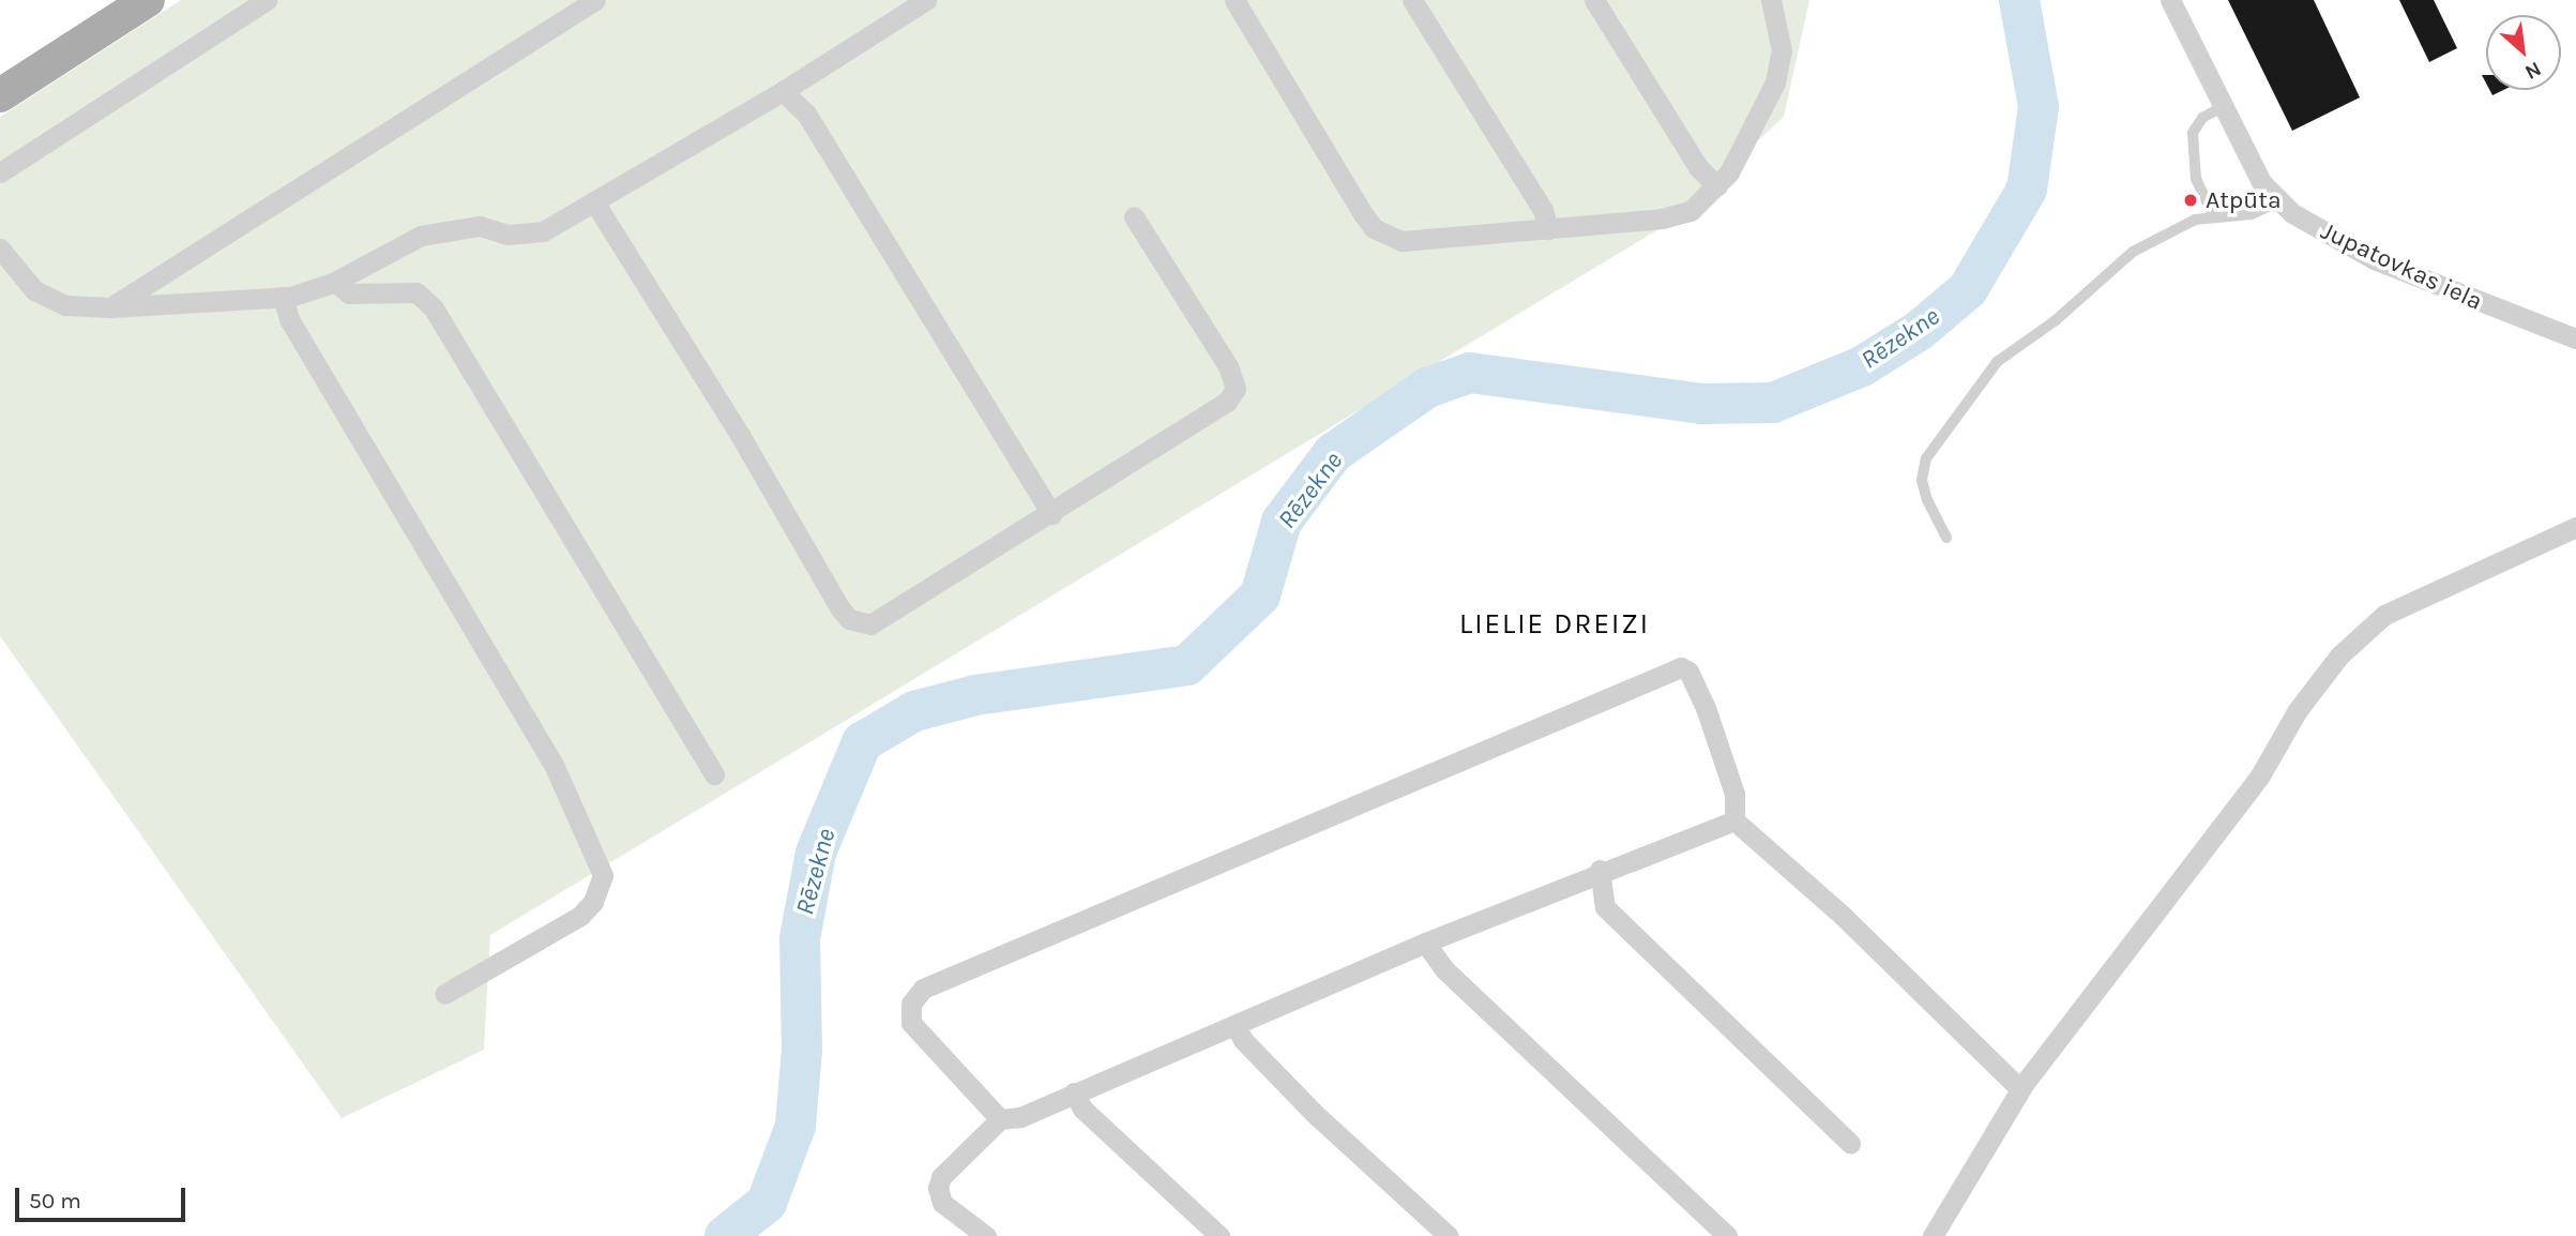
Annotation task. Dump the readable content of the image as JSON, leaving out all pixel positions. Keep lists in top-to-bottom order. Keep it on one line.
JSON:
{"streets":{"street":["Jupatovkas iela"]},"districts":["LIELIE DREIZI"],"water":["Rēzekne"],"places":["Atpūta"],"scale_bar":"50 m","north":"bottom right"}
